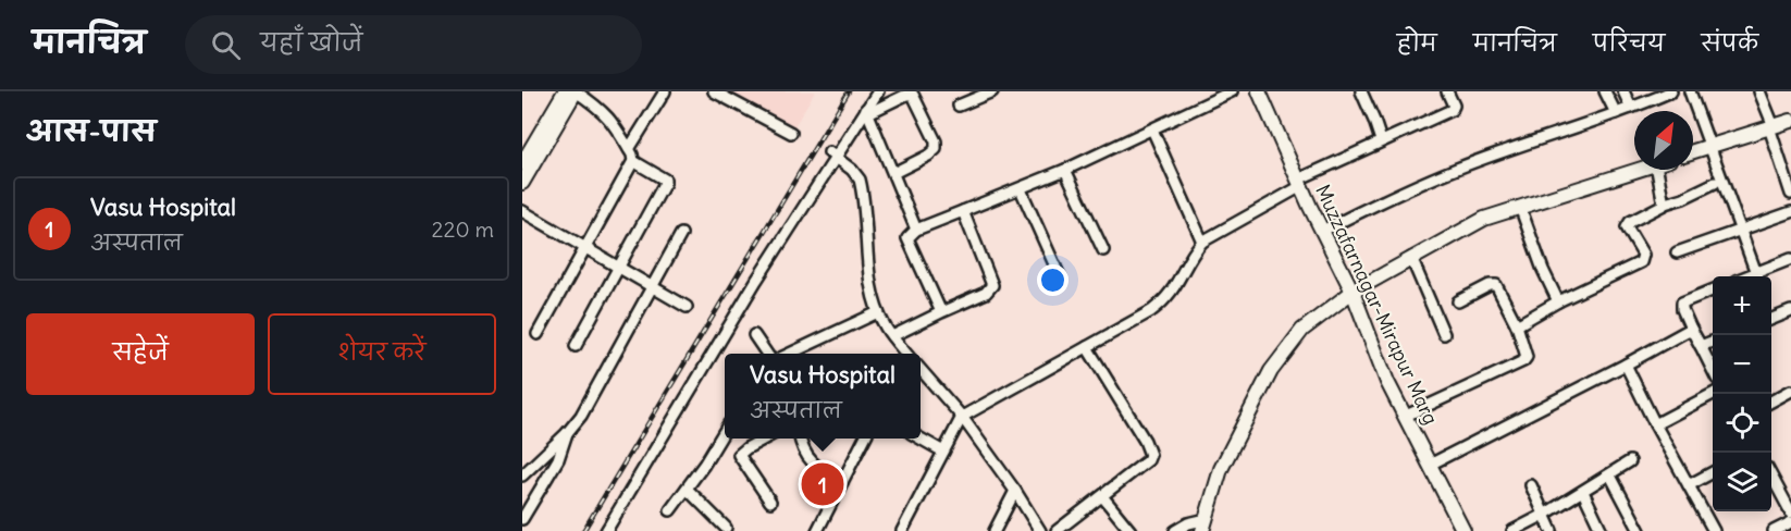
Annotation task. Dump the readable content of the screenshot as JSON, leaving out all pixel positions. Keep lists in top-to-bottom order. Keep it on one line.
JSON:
{"streets":{"main road":["Muzzafarnagar-Mirapur Marg"]},"north":"top right","page":{"header":"मानचित्र","search":"यहाँ खोजें","nav":["होम","मानचित्र","परिचय","संपर्क"],"heading":"आस-पास","list":[{"mark":"1","name":"Vasu Hospital","note":"अस्पताल","value":"220 m"}],"map_buttons":["+","−"],"buttons":["सहेजें","शेयर करें"],"popup":["Vasu Hospital","अस्पताल"],"pins":"1"}}
